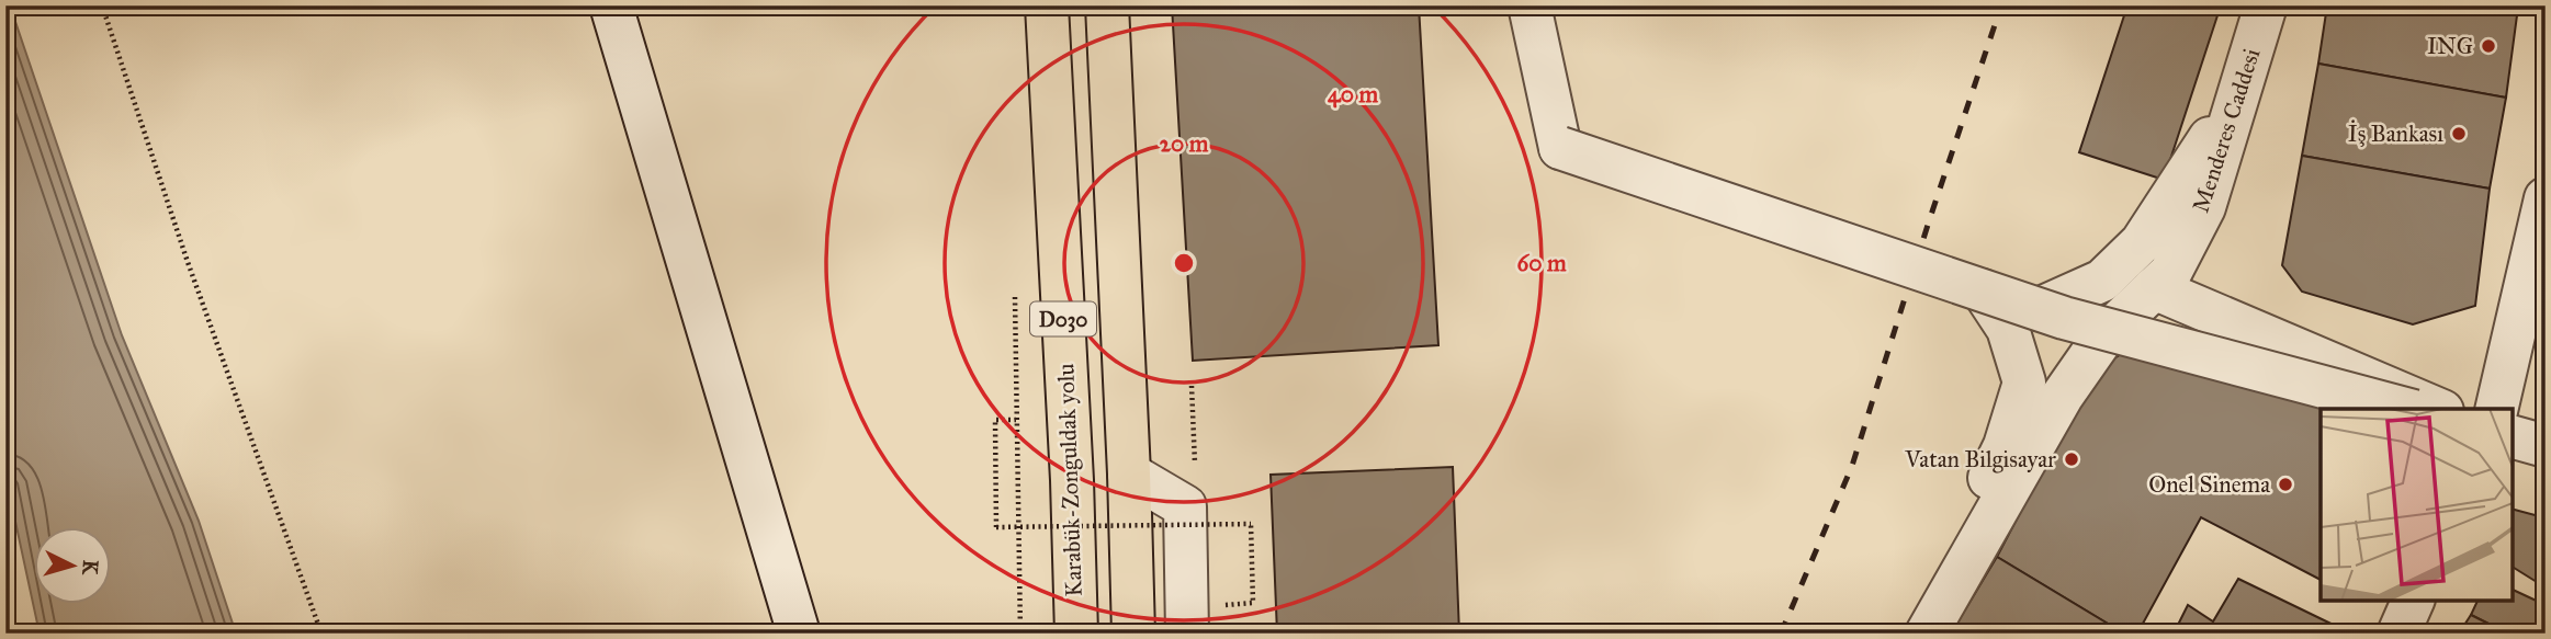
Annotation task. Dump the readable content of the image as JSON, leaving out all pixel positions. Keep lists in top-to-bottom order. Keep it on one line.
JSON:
{"streets":{"highway":["D030","Karabük-Zonguldak yolu"],"street":["Menderes Caddesi"]},"places":["ING","İş Bankası","Vatan Bilgisayar","Onel Sinema"],"north":"right","rings":["40 m","20 m","60 m"]}
